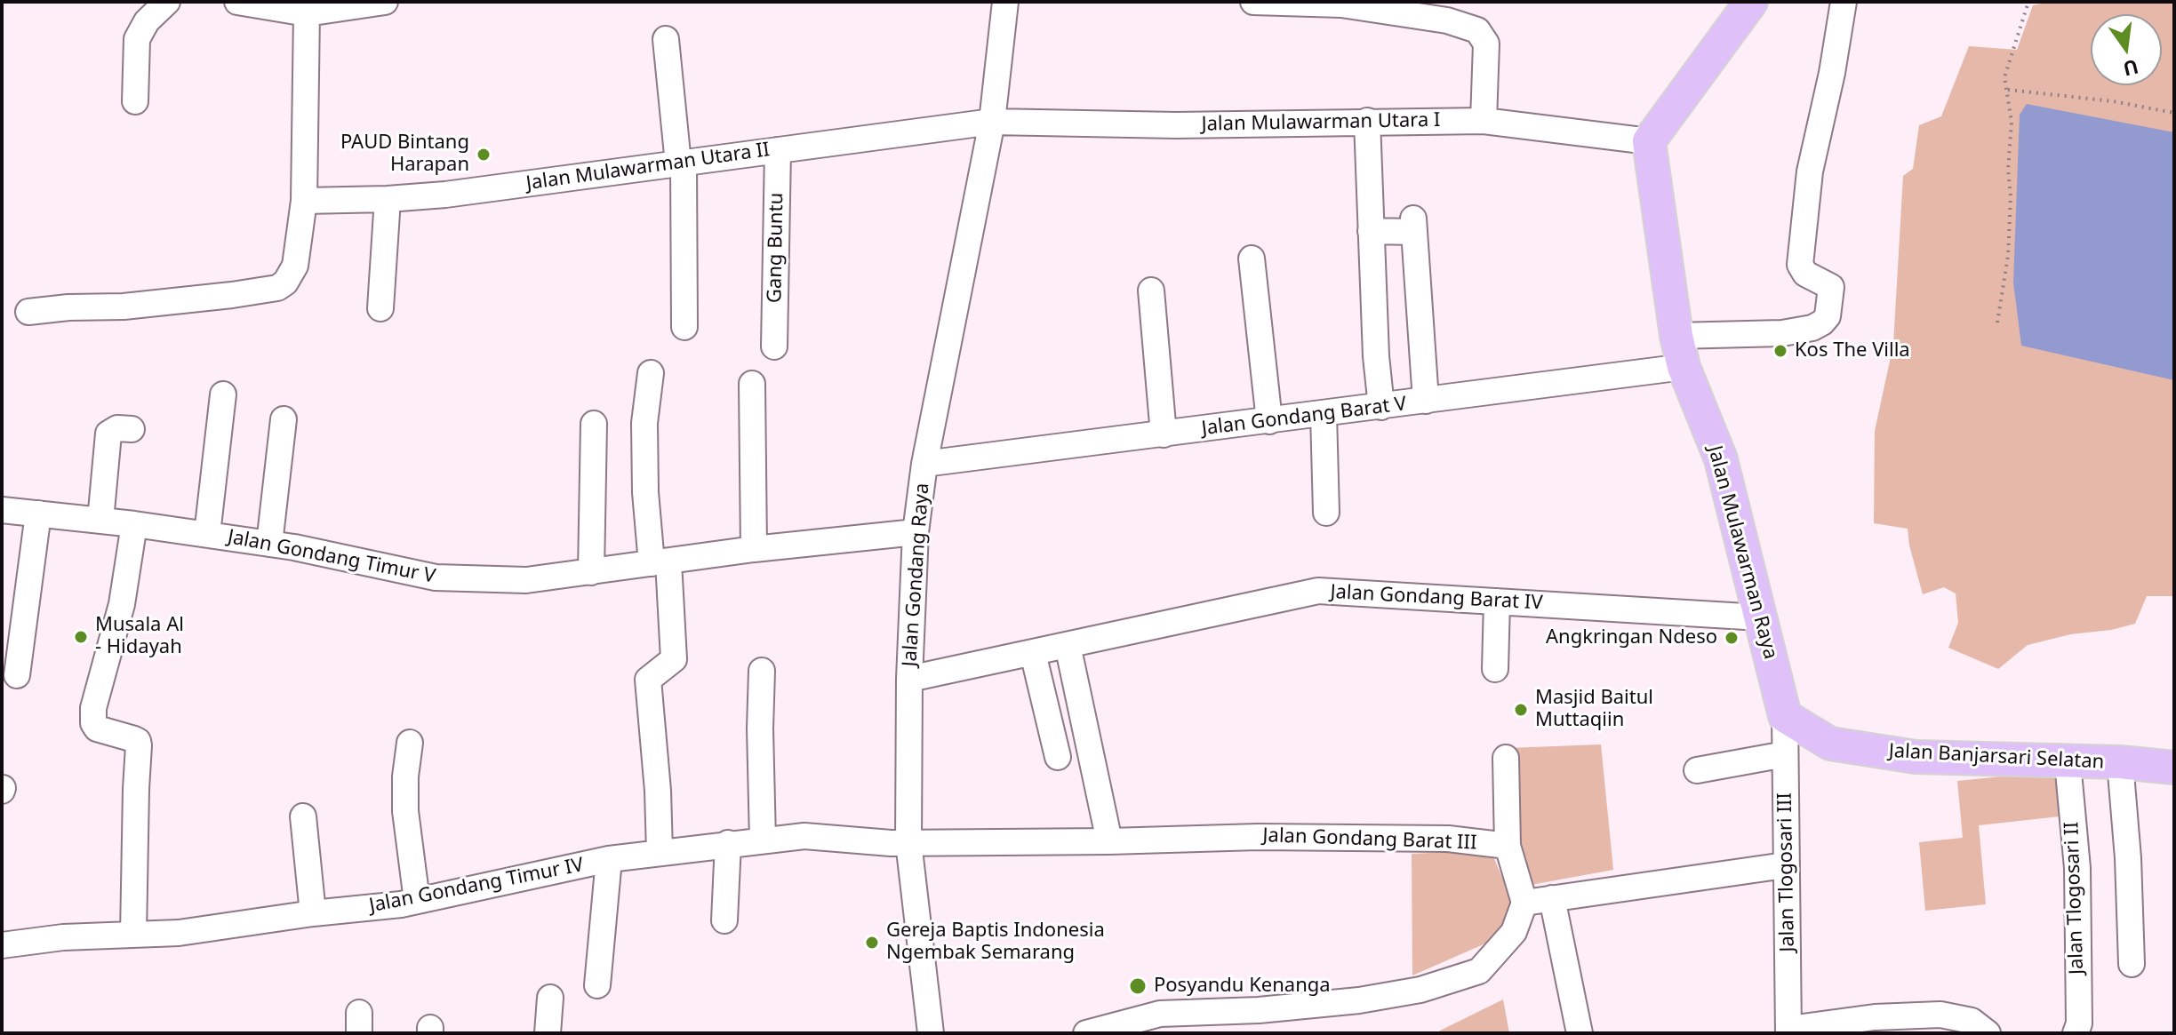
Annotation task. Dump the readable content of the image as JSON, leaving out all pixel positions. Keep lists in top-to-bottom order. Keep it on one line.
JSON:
{"streets":{"main road":["Jalan Mulawarman Raya","Jalan Banjarsari Selatan"],"street":["Jalan Mulawarman Utara I","Jalan Mulawarman Utara II","Gang Buntu","Jalan Gondang Barat V","Jalan Gondang Timur V","Jalan Gondang Raya","Jalan Gondang Barat IV","Jalan Gondang Barat III","Jalan Tlogosari III","Jalan Gondang Timur IV","Jalan Tlogosari II"]},"crossings":[["Jalan Mulawarman Utara I","Jalan Mulawarman Utara II"],["Jalan Mulawarman Utara I","Jalan Mulawarman Raya"],["Jalan Mulawarman Utara I","Jalan Gondang Raya"],["Jalan Mulawarman Utara II","Gang Buntu"],["Jalan Mulawarman Utara II","Jalan Gondang Raya"],["Jalan Gondang Barat V","Jalan Mulawarman Raya"],["Jalan Gondang Barat V","Jalan Gondang Raya"],["Jalan Mulawarman Raya","Jalan Gondang Barat IV"],["Jalan Mulawarman Raya","Jalan Banjarsari Selatan"],["Jalan Mulawarman Raya","Jalan Tlogosari III"],["Jalan Gondang Timur V","Jalan Gondang Raya"],["Jalan Gondang Raya","Jalan Gondang Barat IV"],["Jalan Gondang Raya","Jalan Gondang Barat III"],["Jalan Gondang Raya","Jalan Gondang Timur IV"],["Jalan Banjarsari Selatan","Jalan Tlogosari III"],["Jalan Banjarsari Selatan","Jalan Tlogosari II"],["Jalan Gondang Barat III","Jalan Gondang Timur IV"]],"places":["PAUD Bintang Harapan","Kos The Villa","Musala Al - Hidayah","Angkringan Ndeso","Masjid Baitul Muttaqiin","Gereja Baptis Indonesia Ngembak Semarang","Posyandu Kenanga"],"north":"bottom"}
